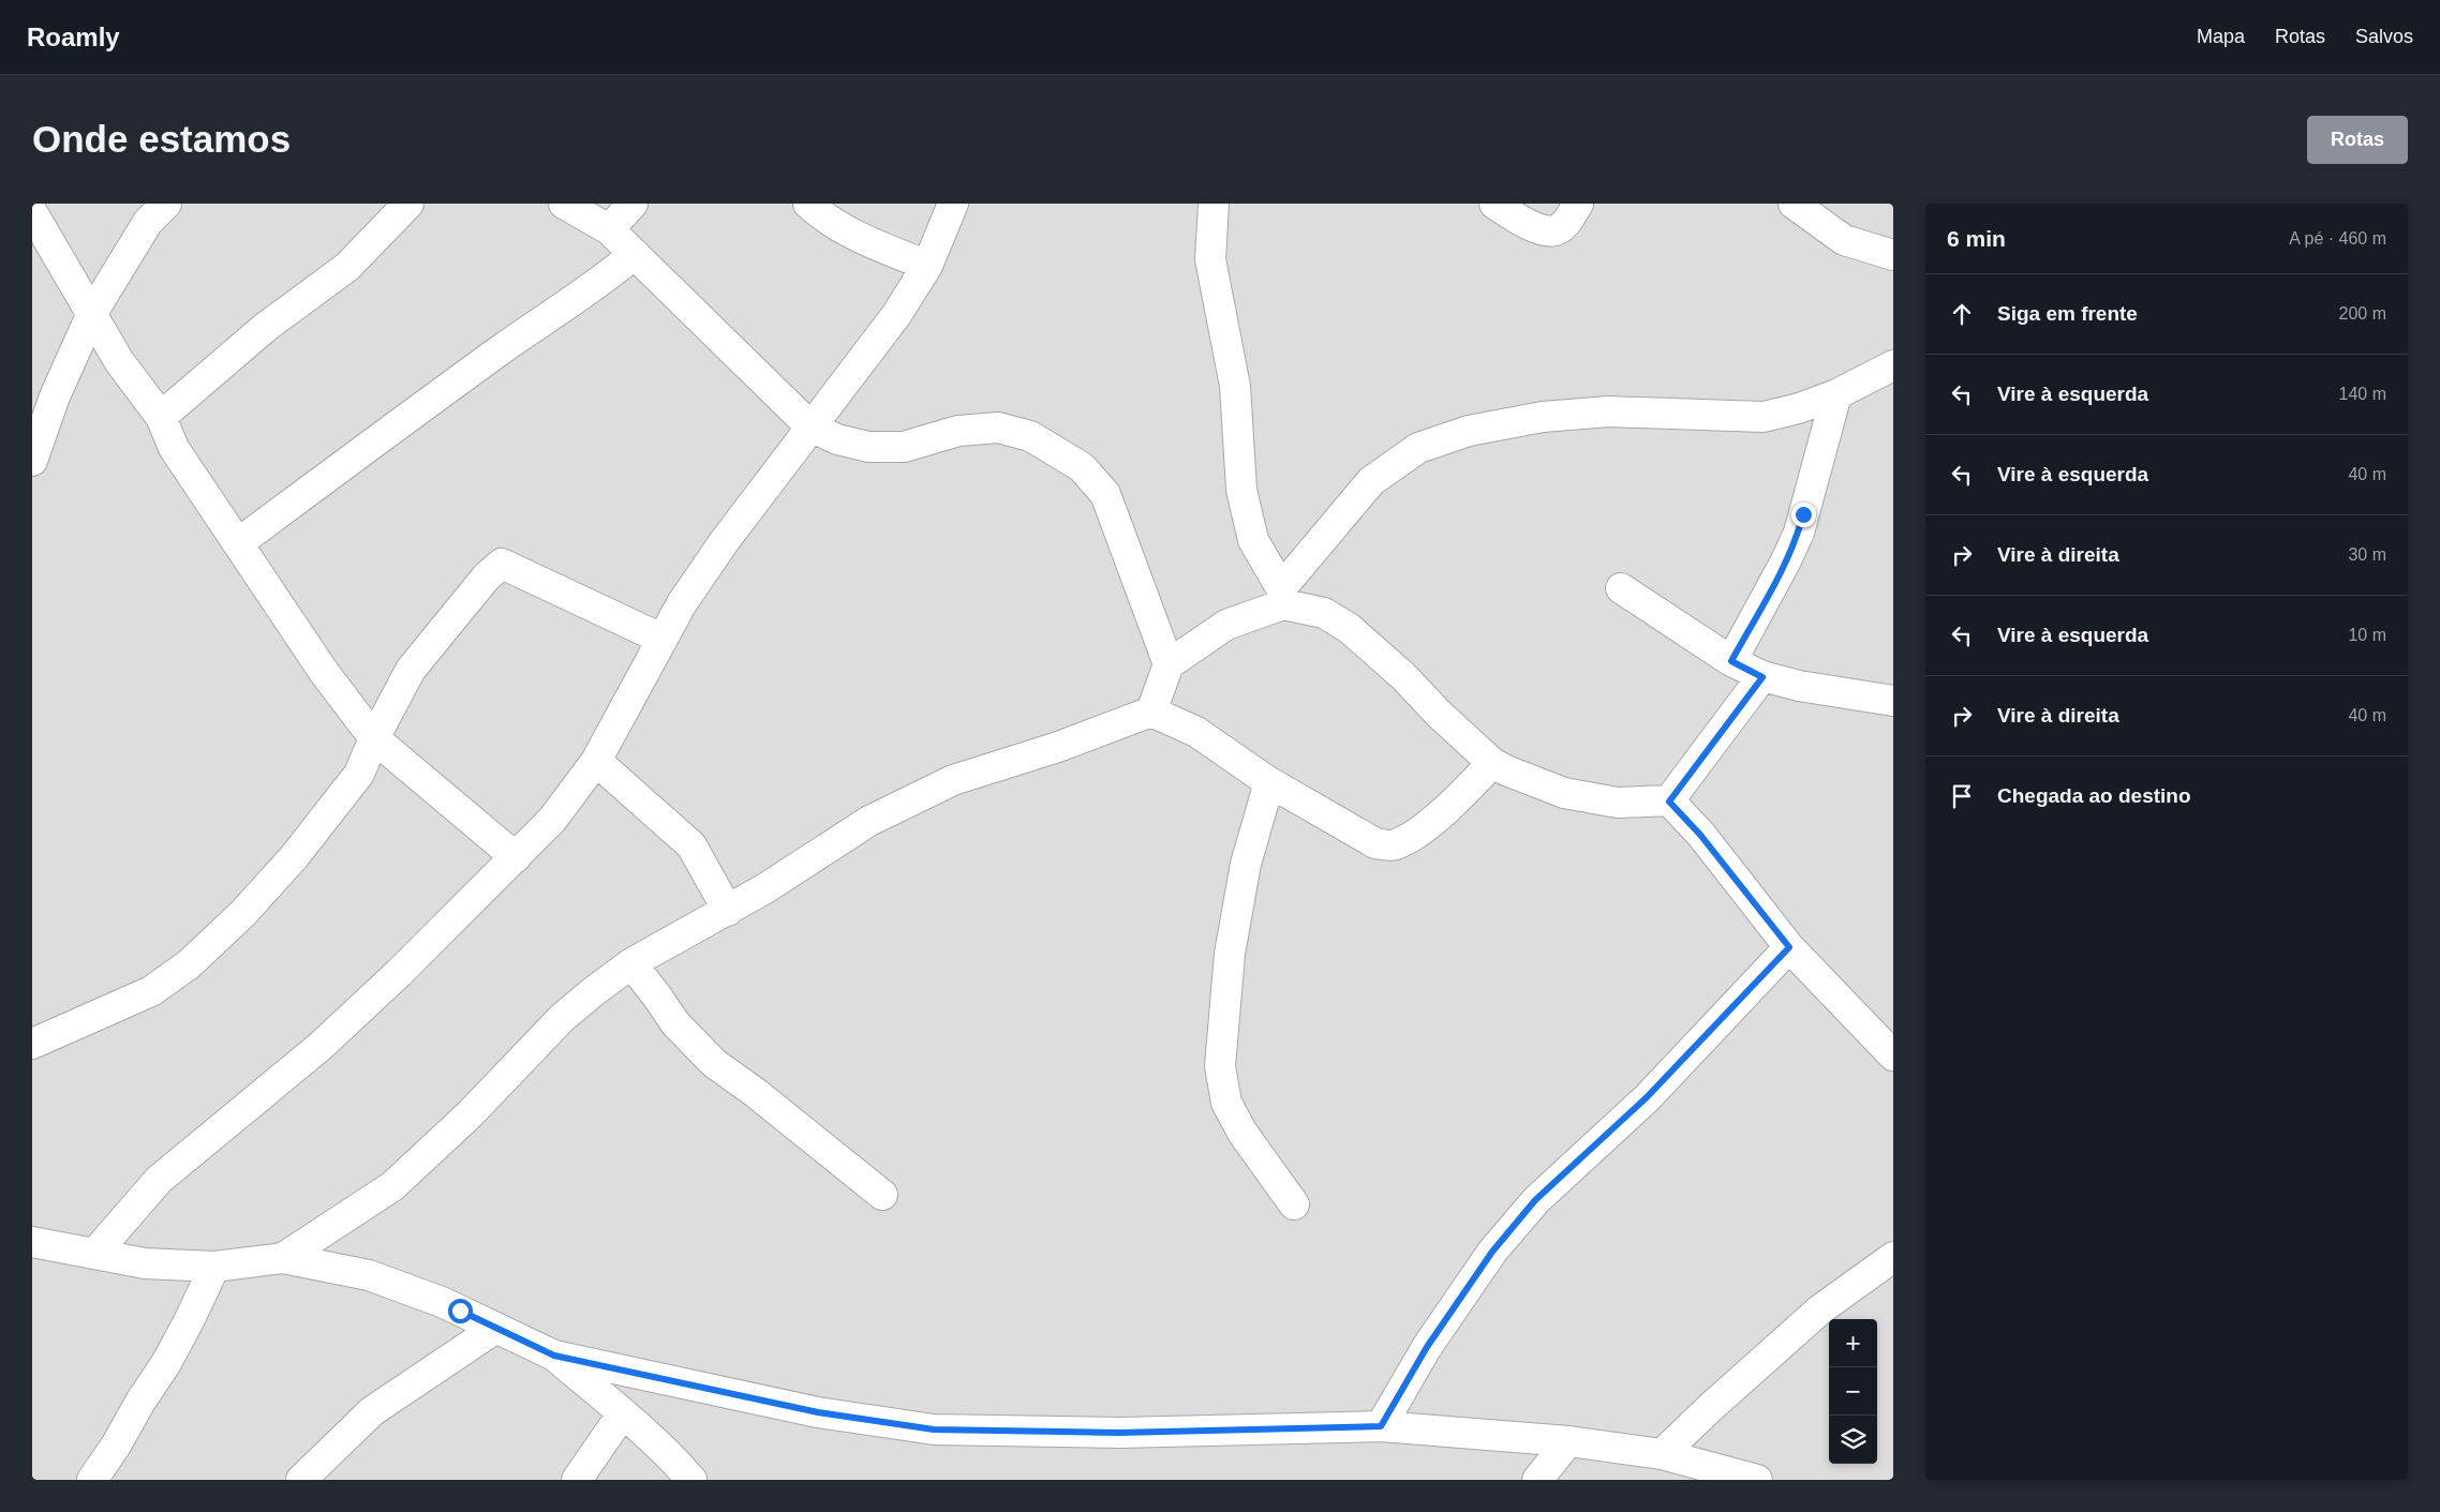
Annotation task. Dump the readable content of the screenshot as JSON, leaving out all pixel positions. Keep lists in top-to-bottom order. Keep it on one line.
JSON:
{"page":{"header":"Roamly","nav":["Mapa","Rotas","Salvos"],"buttons":"Rotas","title":"Onde estamos","heading":["6 min","A pé · 460 m"],"list":[["Siga em frente","200 m"],["Vire à esquerda","140 m"],["Vire à esquerda","40 m"],["Vire à direita","30 m"],["Vire à esquerda","10 m"],["Vire à direita","40 m"],"Chegada ao destino"],"map_buttons":["+","−"]}}
